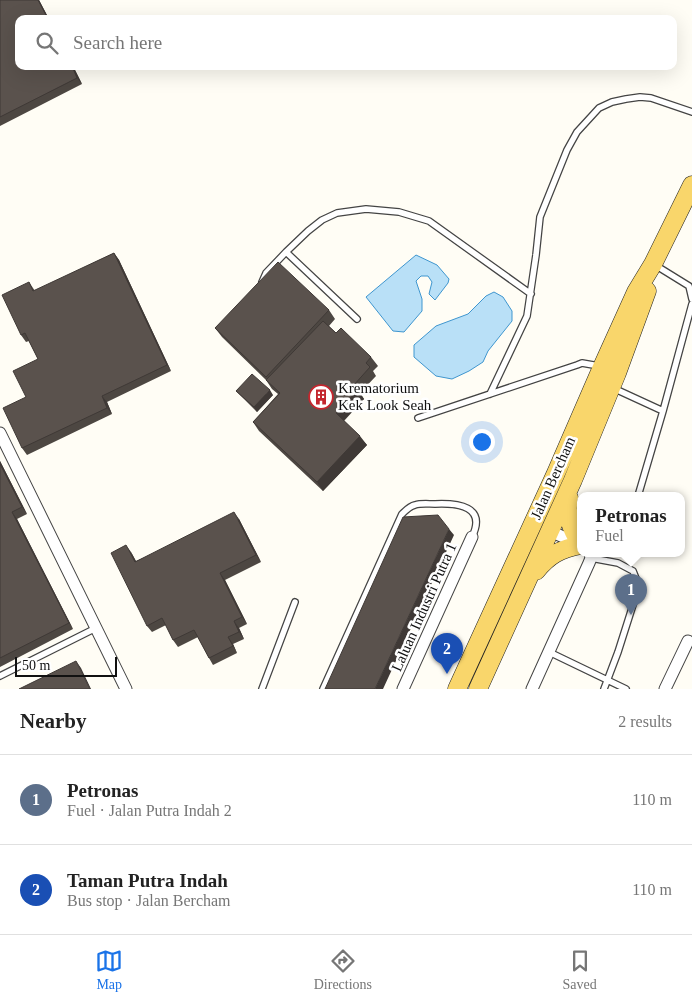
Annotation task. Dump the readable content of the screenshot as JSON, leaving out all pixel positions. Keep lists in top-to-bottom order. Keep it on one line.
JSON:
{"streets":{"main road":["Jalan Bercham"],"street":["Laluan Industri Putra 1"]},"places":{"building":["Krematorium Kek Look Seah"]},"scale_bar":"50 m","page":{"search":"Search here","popup":["Petronas","Fuel"],"pins":["1","2"],"scale":"50 m","heading":["Nearby","2 results"],"list":[{"mark":"1","name":"Petronas","note":"Fuel · Jalan Putra Indah 2","value":"110 m"},{"mark":"2","name":"Taman Putra Indah","note":"Bus stop · Jalan Bercham","value":"110 m"}],"nav":["Map","Directions","Saved"]}}
